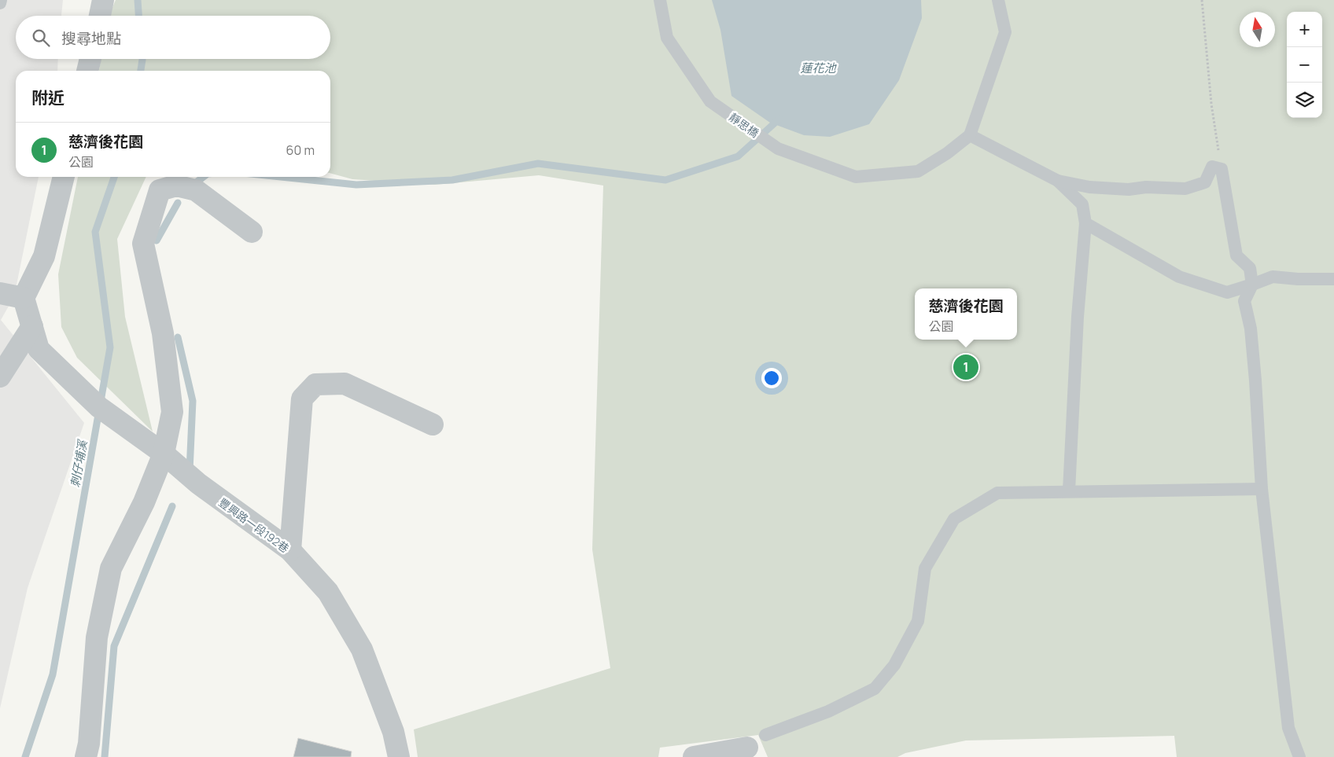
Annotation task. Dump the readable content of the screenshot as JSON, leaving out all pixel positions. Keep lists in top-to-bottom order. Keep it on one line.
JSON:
{"streets":{"street":["豐興路一段192巷"],"lane":["靜思橋"]},"water":["蓮花池","刺仔埔溪"],"north":"top","page":{"map_buttons":["+","−"],"search":"搜尋地點","heading":"附近","list":[{"mark":"1","name":"慈濟後花園","note":"公園","value":"60 m"}],"popup":["慈濟後花園","公園"],"pins":"1"}}
